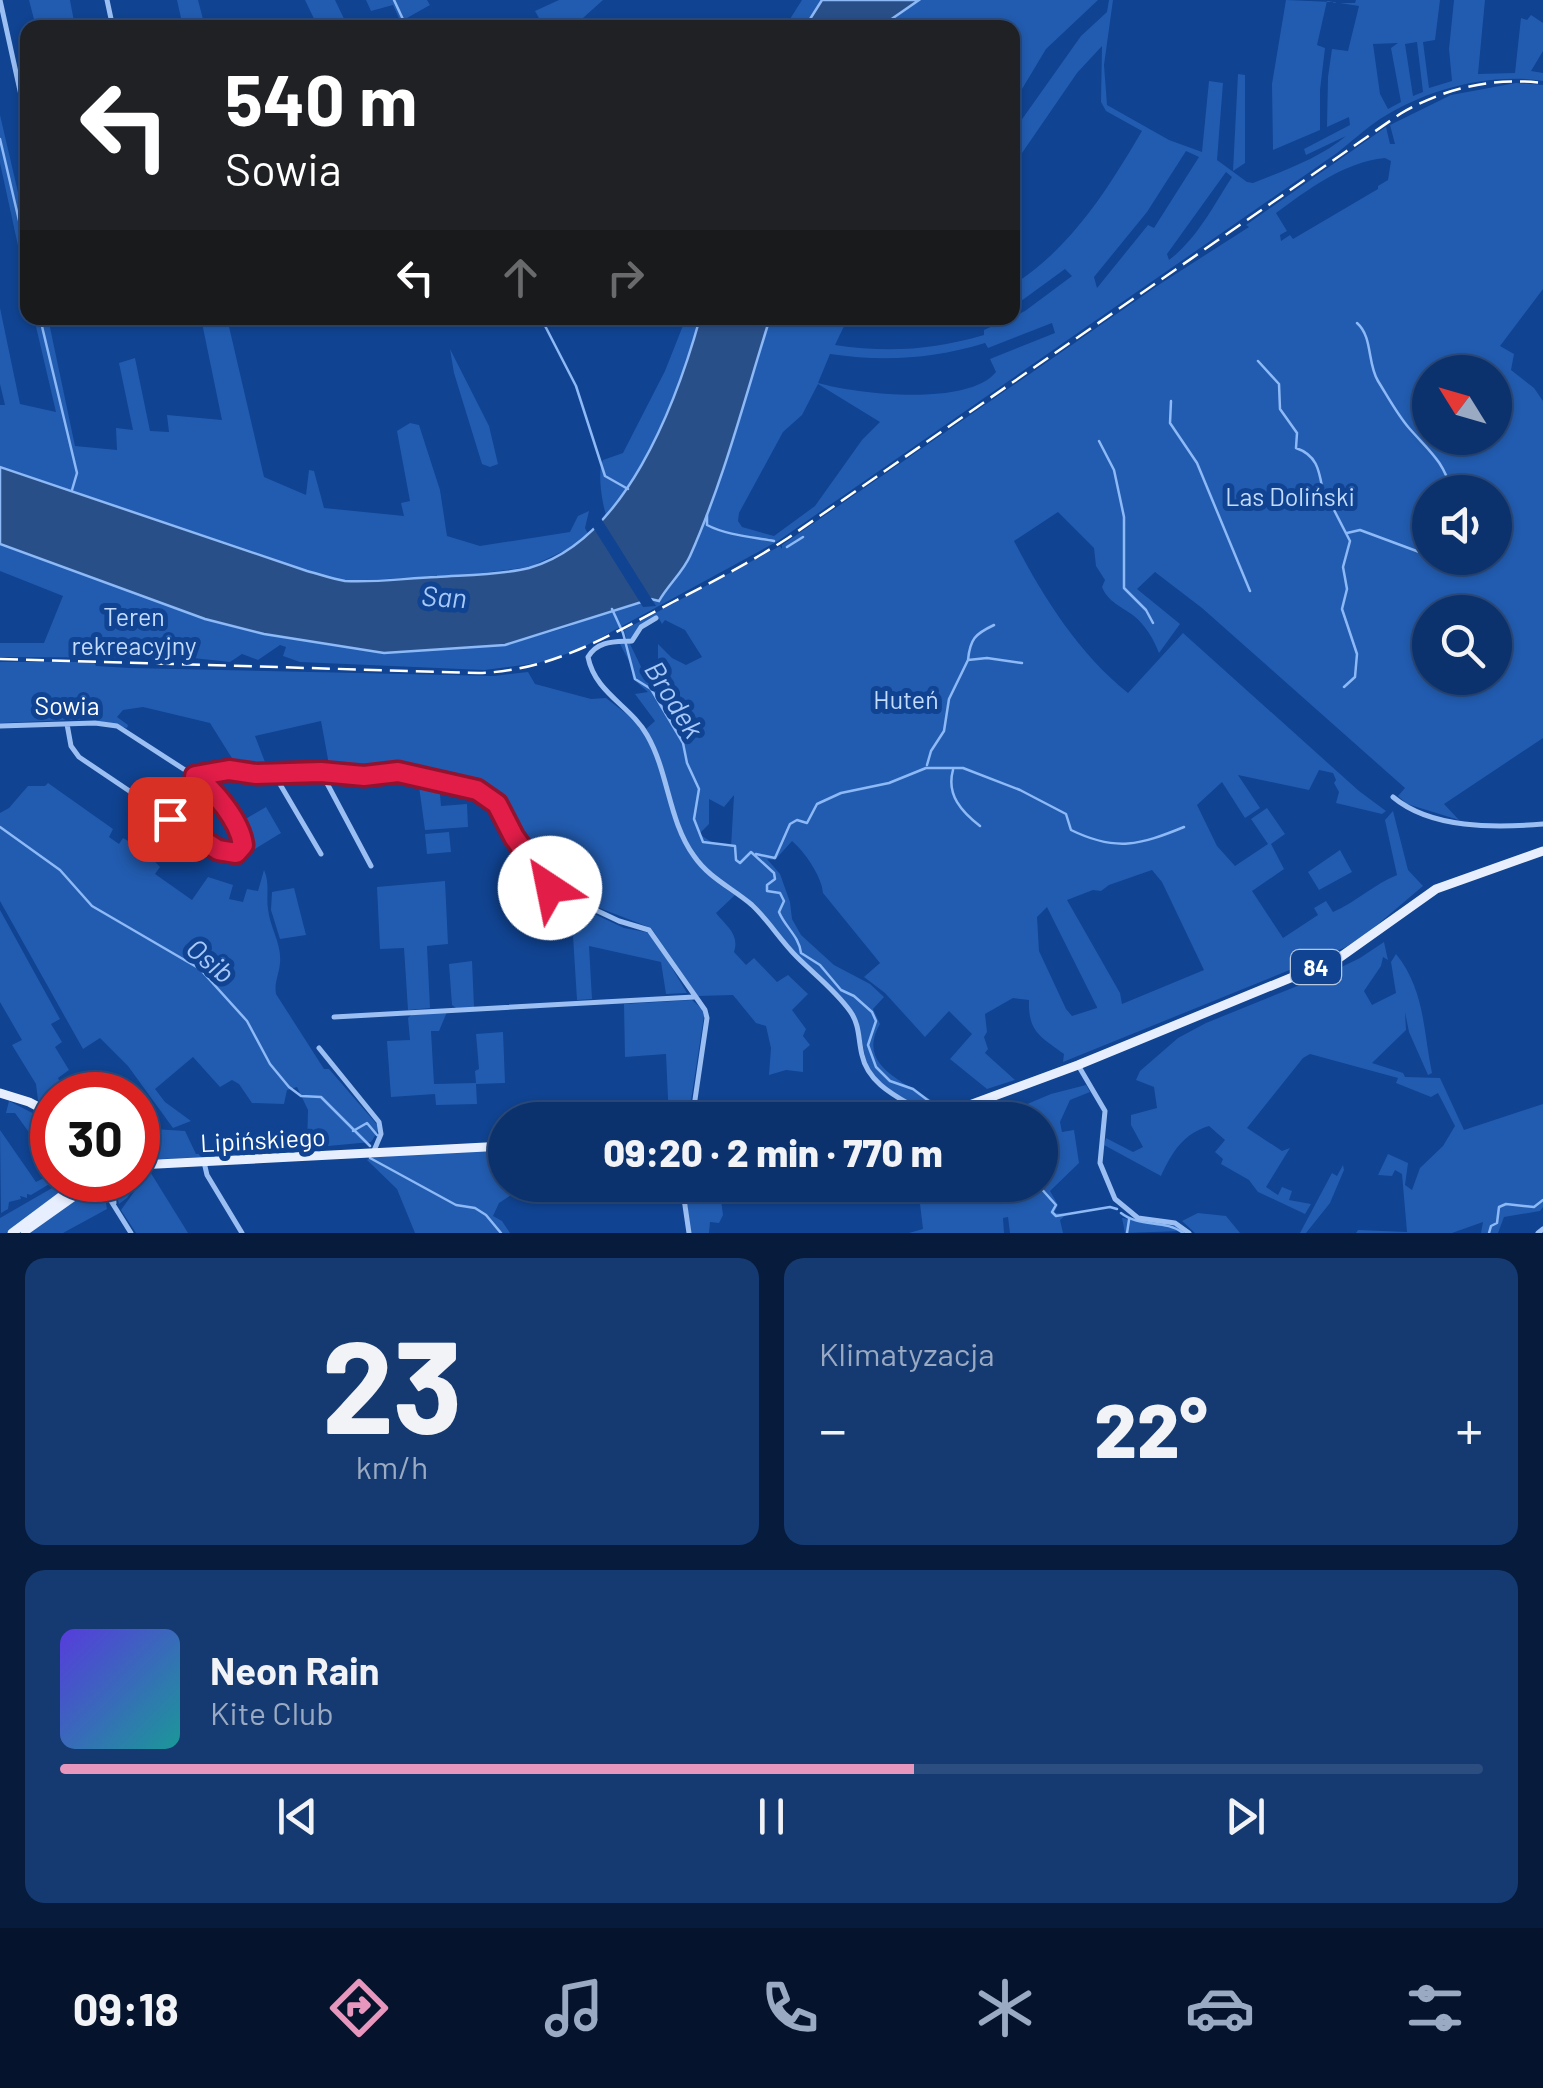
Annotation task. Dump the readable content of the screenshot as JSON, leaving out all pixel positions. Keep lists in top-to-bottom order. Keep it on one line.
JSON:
{"streets":{"main road":["84","Lipińskiego"],"street":["Sowia"]},"water":["San","Brodek","Osib"],"parks":["Las Doliński","Teren rekreacyjny","Huteń"],"north":"top left","page":{"turn":["540 m","Sowia"],"limit":"30","trip":"09:20 · 2 min · 770 m","tile":[["23","km/h"],"Klimatyzacja"],"heat":["−","22°","+"],"song":["Neon Rain","Kite Club"],"tabs":"09:18"}}
